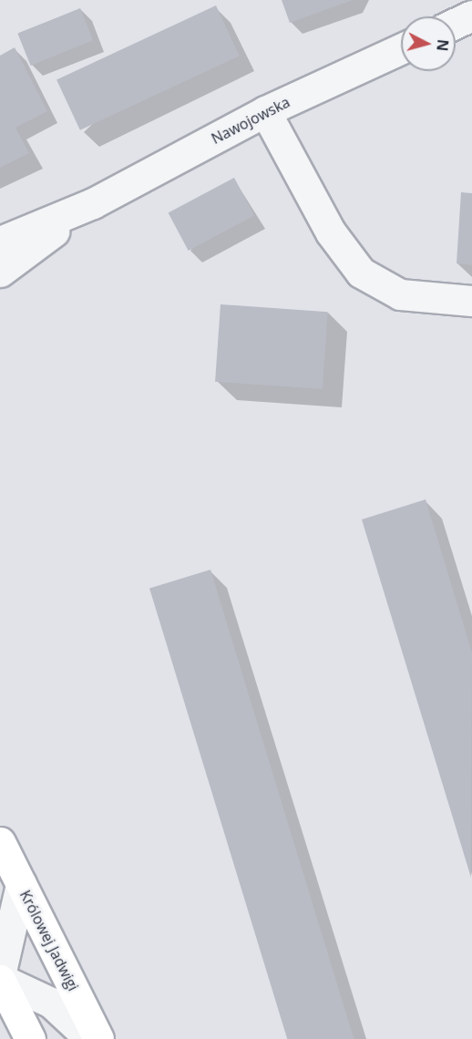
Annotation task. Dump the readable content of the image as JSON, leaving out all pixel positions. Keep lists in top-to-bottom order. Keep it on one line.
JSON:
{"streets":{"main road":["Królowej Jadwigi"],"street":["Nawojowska"]},"north":"right"}
